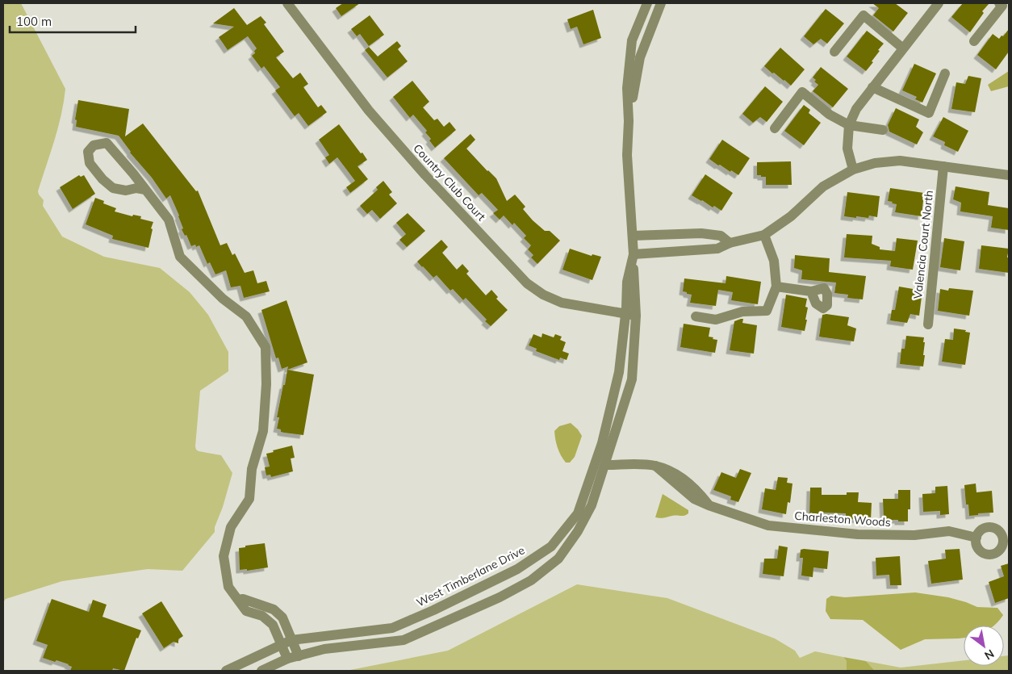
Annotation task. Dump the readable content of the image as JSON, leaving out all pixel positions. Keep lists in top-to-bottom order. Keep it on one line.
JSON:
{"streets":{"street":["Country Club Court","Valencia Court North","Charleston Woods","West Timberlane Drive"]},"crossings":[["Country Club Court","West Timberlane Drive"],["Charleston Woods","West Timberlane Drive"]],"scale_bar":"100 m","north":"bottom right"}
